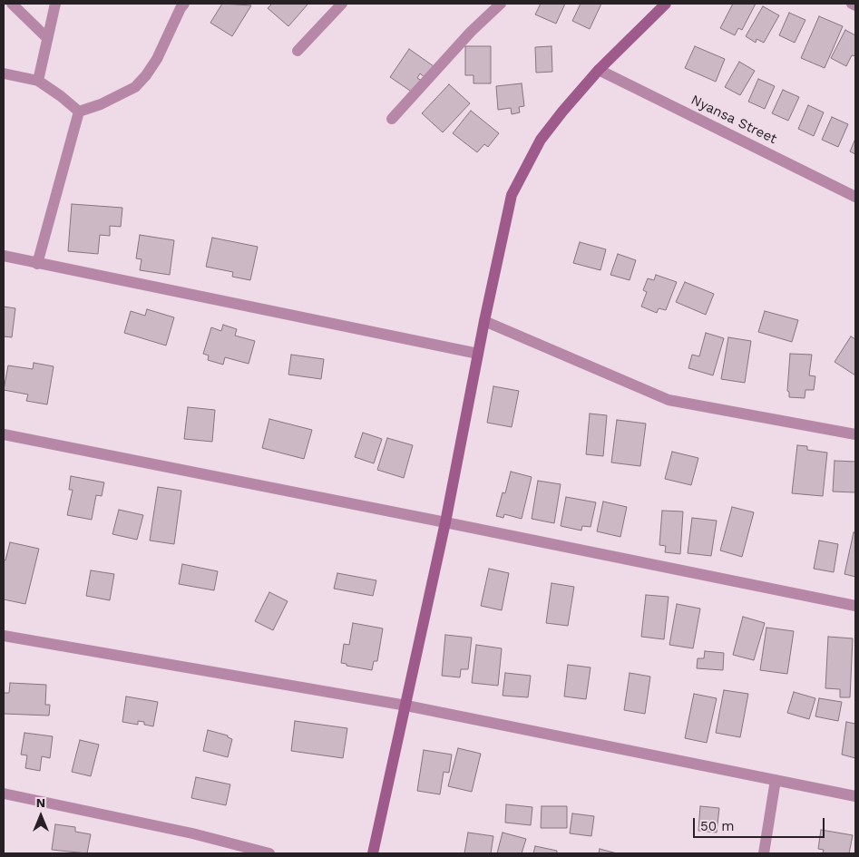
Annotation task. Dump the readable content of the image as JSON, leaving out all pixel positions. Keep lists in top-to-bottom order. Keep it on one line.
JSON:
{"streets":{"street":["Nyansa Street"]},"scale_bar":"50 m","north":"top"}
